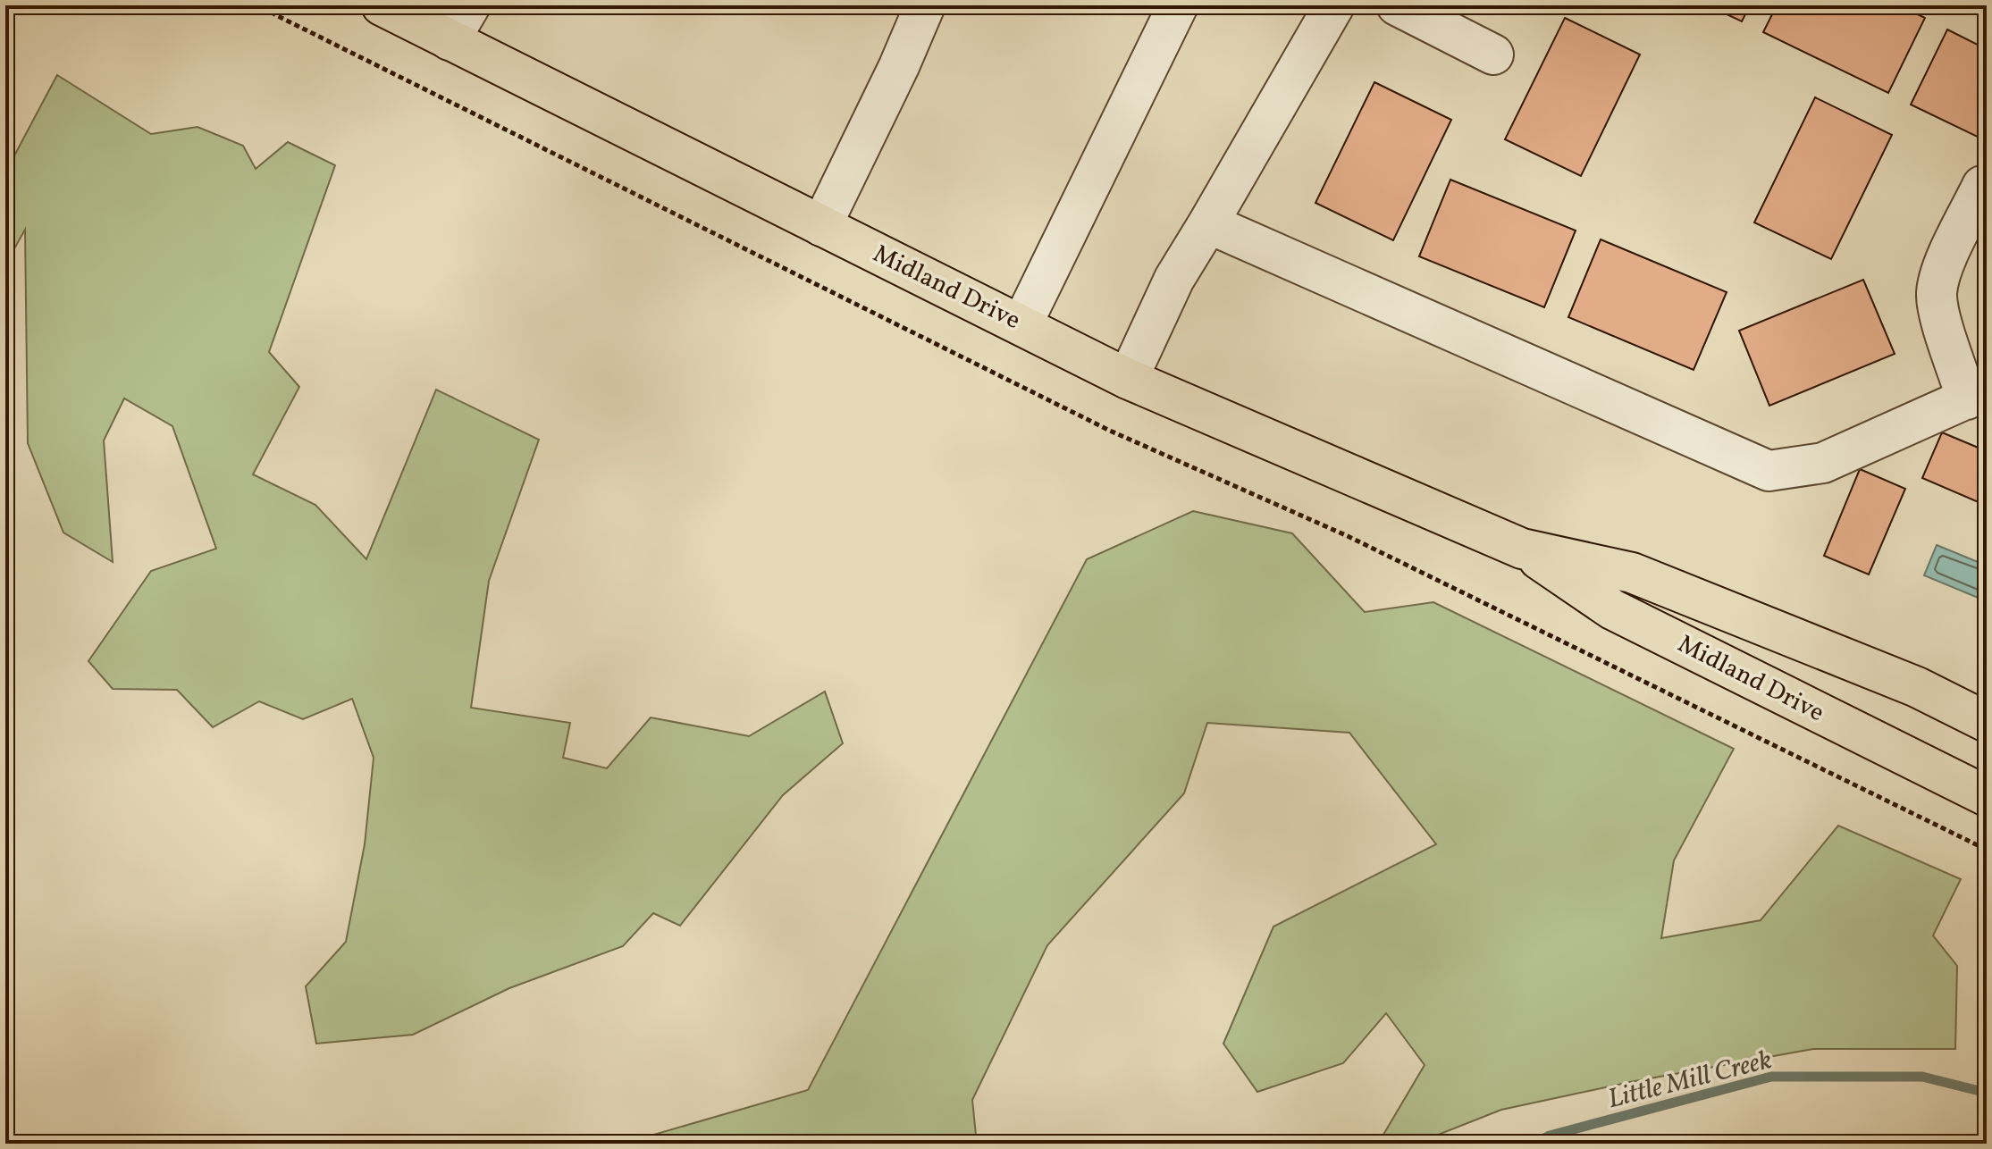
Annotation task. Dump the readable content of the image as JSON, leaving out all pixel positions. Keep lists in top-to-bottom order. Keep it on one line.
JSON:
{"streets":{"main road":["Midland Drive"]},"water":["Little Mill Creek"]}
